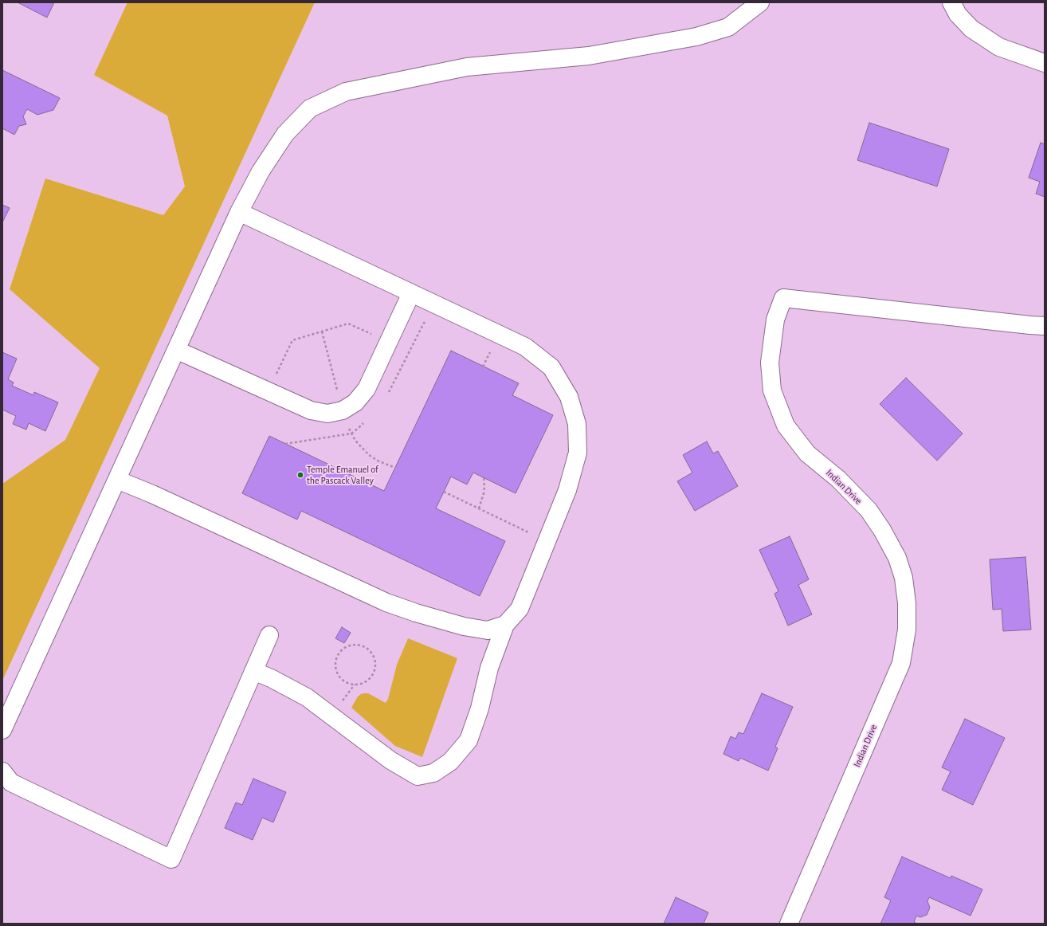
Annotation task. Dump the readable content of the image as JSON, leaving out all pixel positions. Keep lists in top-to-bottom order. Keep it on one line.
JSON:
{"streets":{"street":["Indian Drive"]},"places":["Temple Emanuel of the Pascack Valley"]}
